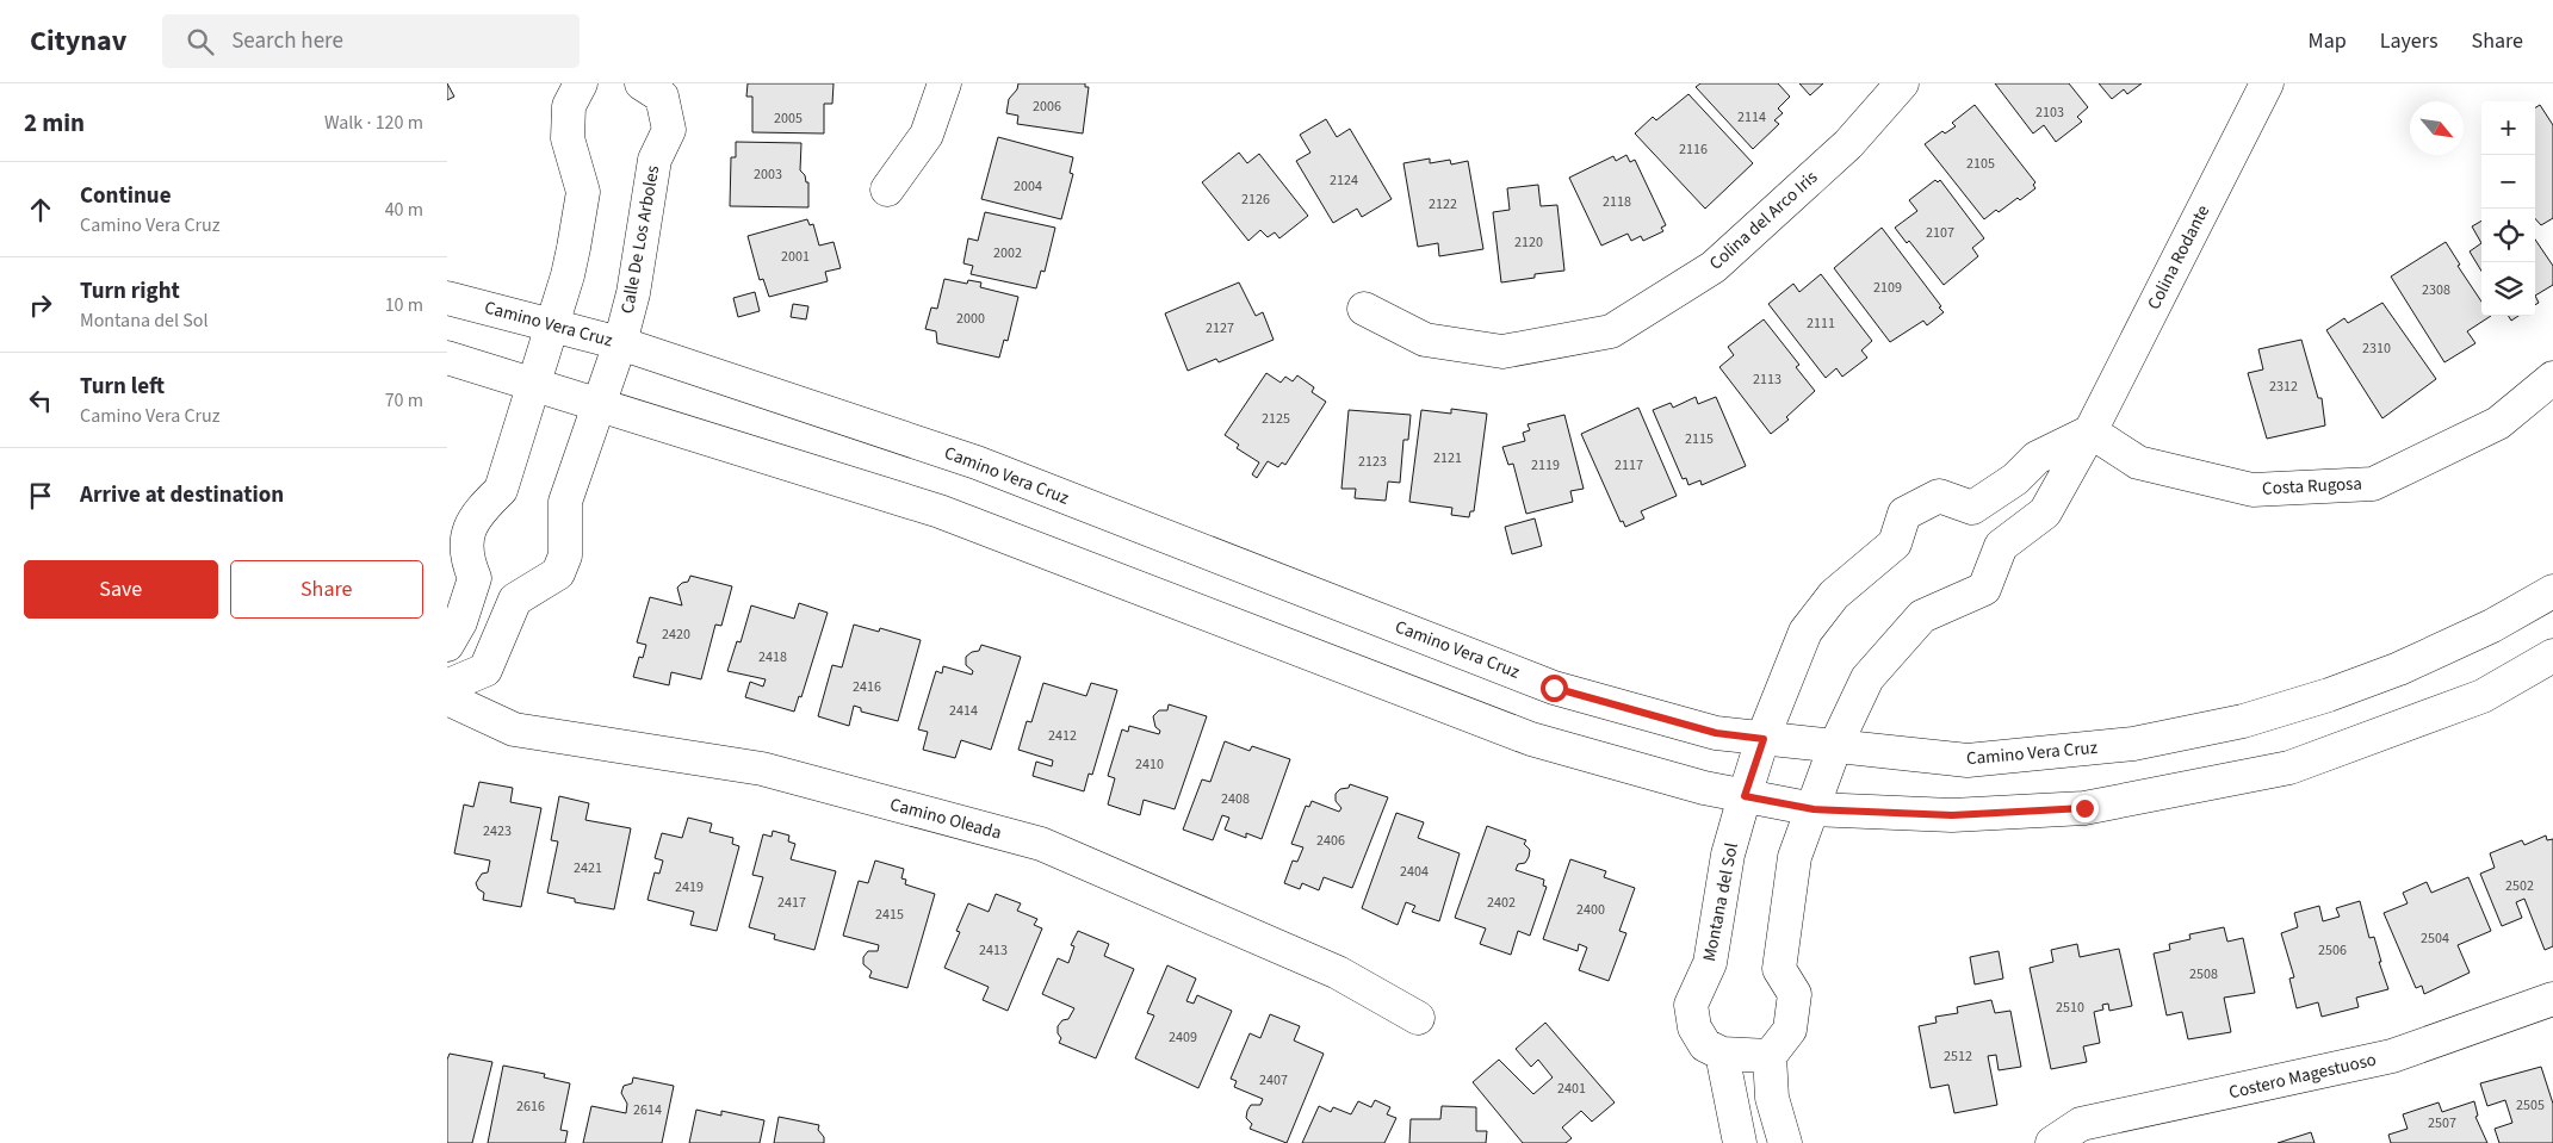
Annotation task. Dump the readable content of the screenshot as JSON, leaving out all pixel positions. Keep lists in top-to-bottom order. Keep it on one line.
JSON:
{"streets":{"street":["Colina del Arco Iris","Calle De Los Arboles","Colina Rodante","Camino Vera Cruz","Costa Rugosa","Camino Oleada","Montana del Sol","Costero Magestuoso"]},"crossings":[["Calle De Los Arboles","Camino Vera Cruz"],["Colina Rodante","Costa Rugosa"],["Camino Vera Cruz","Montana del Sol"]],"house_numbers":["2006","2103","2114","2005","2116","2105","2003","2124","2004","2126","2118","2122","2107","2120","2002","2001","2109","2308","2000","2111","2127","2310","2113","2312","2125","2115","2121","2123","2119","2117","2420","2418","2416","2414","2412","2410","2408","2423","2406","2421","2404","2502","2419","2417","2402","2400","2415","2504","2413","2506","2508","2510","2409","2512","2407","2401","2505","2616","2614","2507"],"north":"bottom right","page":{"header":"Citynav","search":"Search here","nav":["Map","Layers","Share"],"heading":["2 min","Walk · 120 m"],"map_buttons":["+","−"],"list":[["Continue","Camino Vera Cruz","40 m"],["Turn right","Montana del Sol","10 m"],["Turn left","Camino Vera Cruz","70 m"],"Arrive at destination"],"buttons":["Save","Share"]}}
